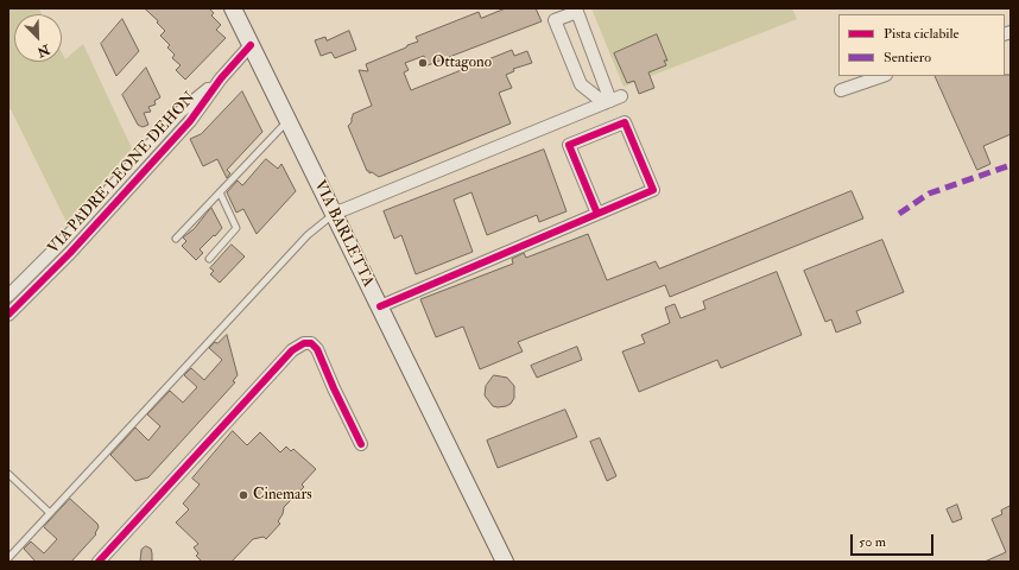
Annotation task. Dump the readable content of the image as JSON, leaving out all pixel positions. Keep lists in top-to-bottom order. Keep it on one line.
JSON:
{"streets":{"main road":["VIA BARLETTA"],"street":["VIA PADRE LEONE DEHON"]},"crossings":[["VIA PADRE LEONE DEHON","VIA BARLETTA"]],"places":["Ottagono","Cinemars"],"legend":["Pista ciclabile","Sentiero"],"scale_bar":"50 m","north":"bottom right"}
